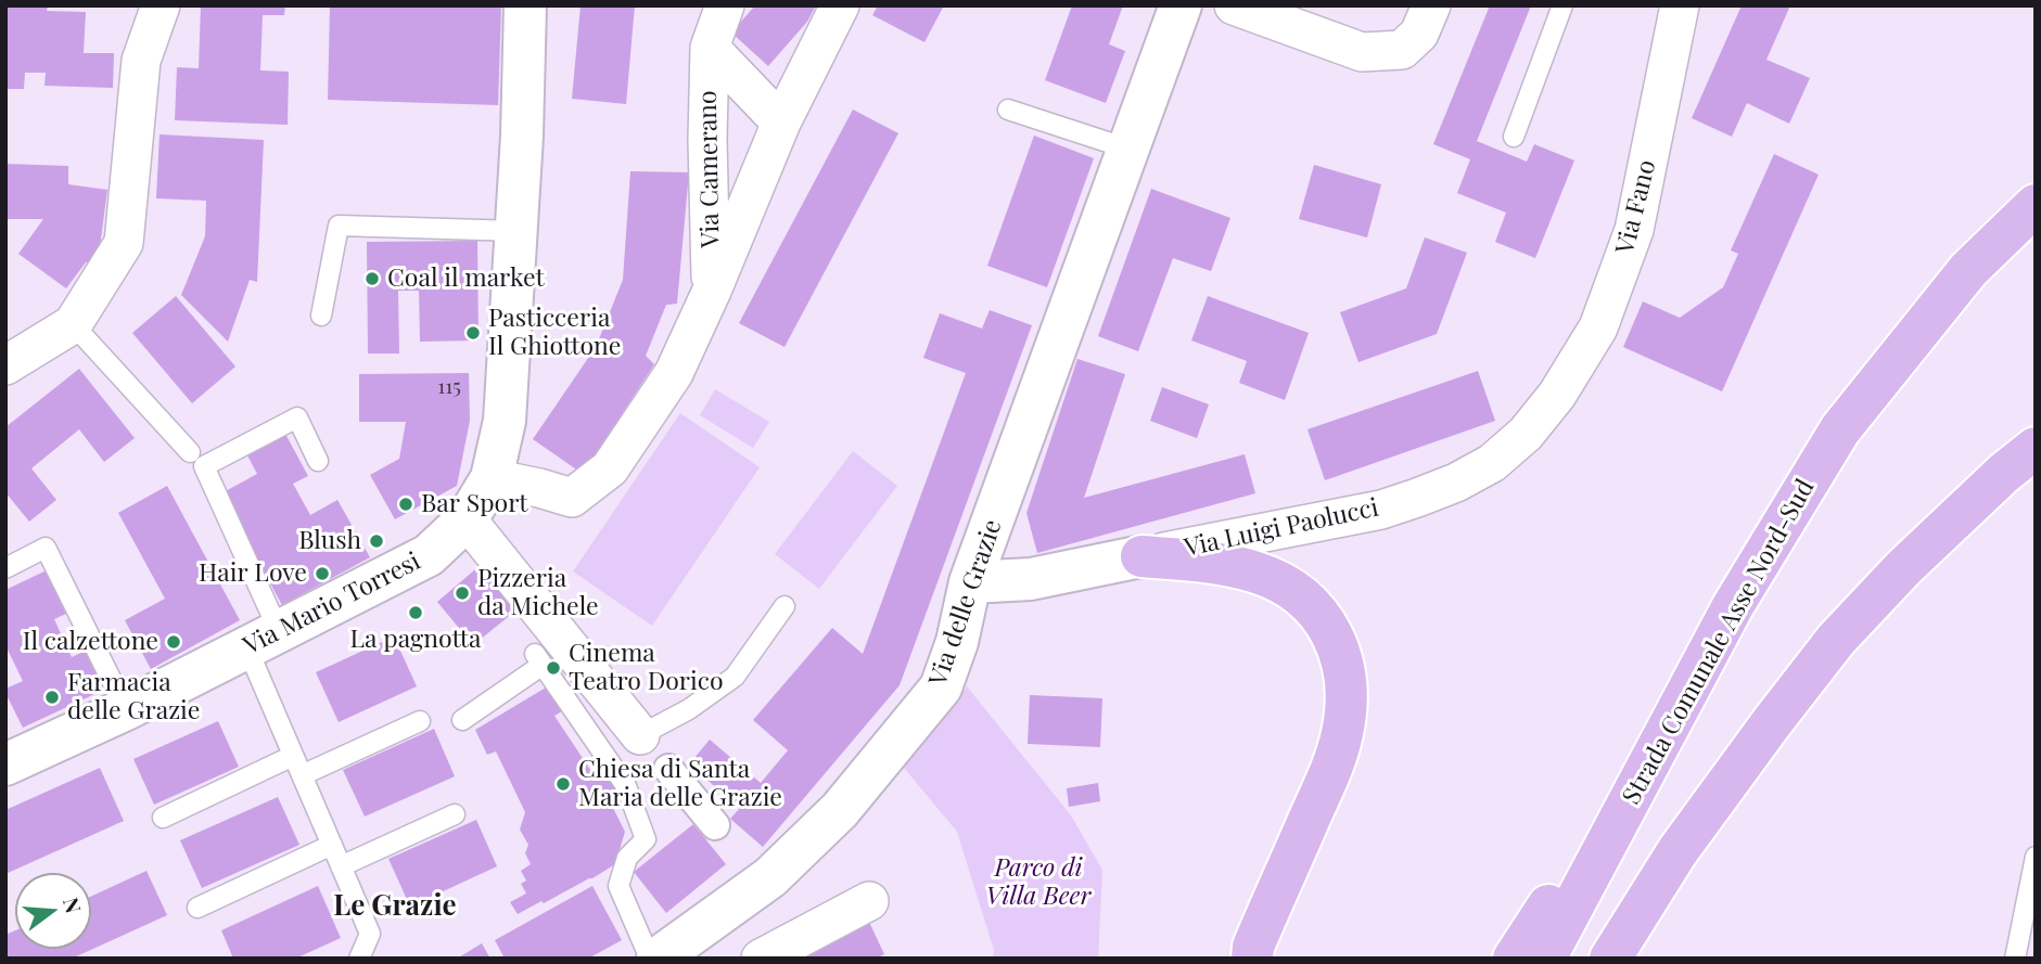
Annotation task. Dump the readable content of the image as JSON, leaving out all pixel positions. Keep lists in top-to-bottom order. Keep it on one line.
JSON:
{"streets":{"highway":["Strada Comunale Asse Nord-Sud"],"street":["Via Camerano","Via Fano","Via Luigi Paolucci","Via delle Grazie","Via Mario Torresi"]},"crossings":[["Via Camerano","Via Mario Torresi"],["Via Fano","Via Luigi Paolucci"],["Via Luigi Paolucci","Via delle Grazie"]],"districts":["Le Grazie"],"parks":["Parco di Villa Beer"],"places":["Coal il market","Pasticceria Il Ghiottone","Bar Sport","Blush","Hair Love","Pizzeria da Michele","La pagnotta","Il calzettone","Cinema Teatro Dorico","Farmacia delle Grazie","Chiesa di Santa Maria delle Grazie"],"house_numbers":["115"],"north":"right"}
